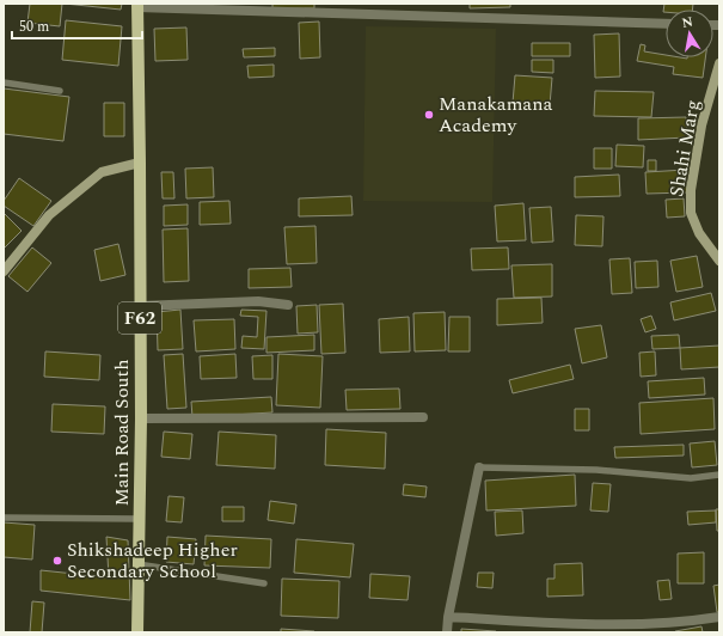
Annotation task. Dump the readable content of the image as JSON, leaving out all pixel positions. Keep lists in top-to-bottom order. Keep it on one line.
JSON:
{"streets":{"main road":["F62","Main Road South"],"street":["Shahi Marg"]},"places":["Manakamana Academy","Shikshadeep Higher Secondary School"],"scale_bar":"50 m","north":"top"}
